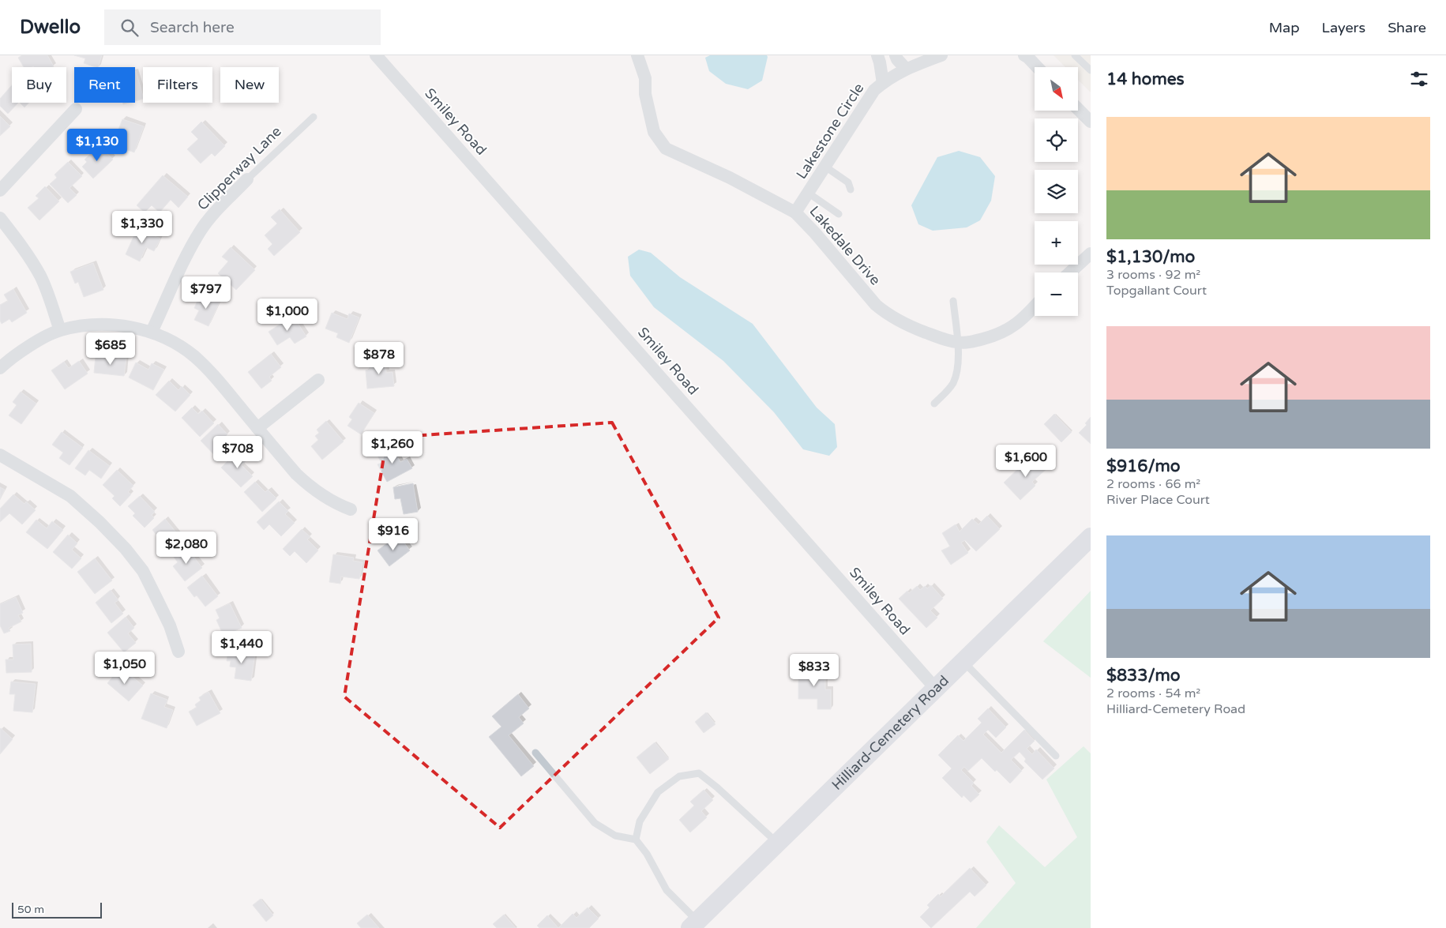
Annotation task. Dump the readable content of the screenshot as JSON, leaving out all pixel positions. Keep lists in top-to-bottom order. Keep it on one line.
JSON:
{"streets":{"main road":["Hilliard-Cemetery Road"],"street":["Smiley Road","Lakestone Circle","Clipperway Lane","Lakedale Drive"]},"crossings":[["Smiley Road","Hilliard-Cemetery Road"],["Lakestone Circle","Lakedale Drive"]],"scale_bar":"50 m","north":"bottom right","page":{"header":"Dwello","search":"Search here","nav":["Map","Layers","Share"],"heading":"14 homes","map_buttons":["+","−"],"chip":["Buy","Rent","Filters","New"],"list":[{"name":"$1,130/mo","note":"3 rooms · 92 m² · Topgallant Court"},{"name":"$916/mo","note":"2 rooms · 66 m² · River Place Court"},{"name":"$833/mo","note":"2 rooms · 54 m² · Hilliard-Cemetery Road"}],"price":["$1,130","$1,330","$797","$1,000","$685","$878","$1,260","$708","$1,600","$916","$2,080","$1,440","$1,050","$833"],"scale":"50 m"}}
